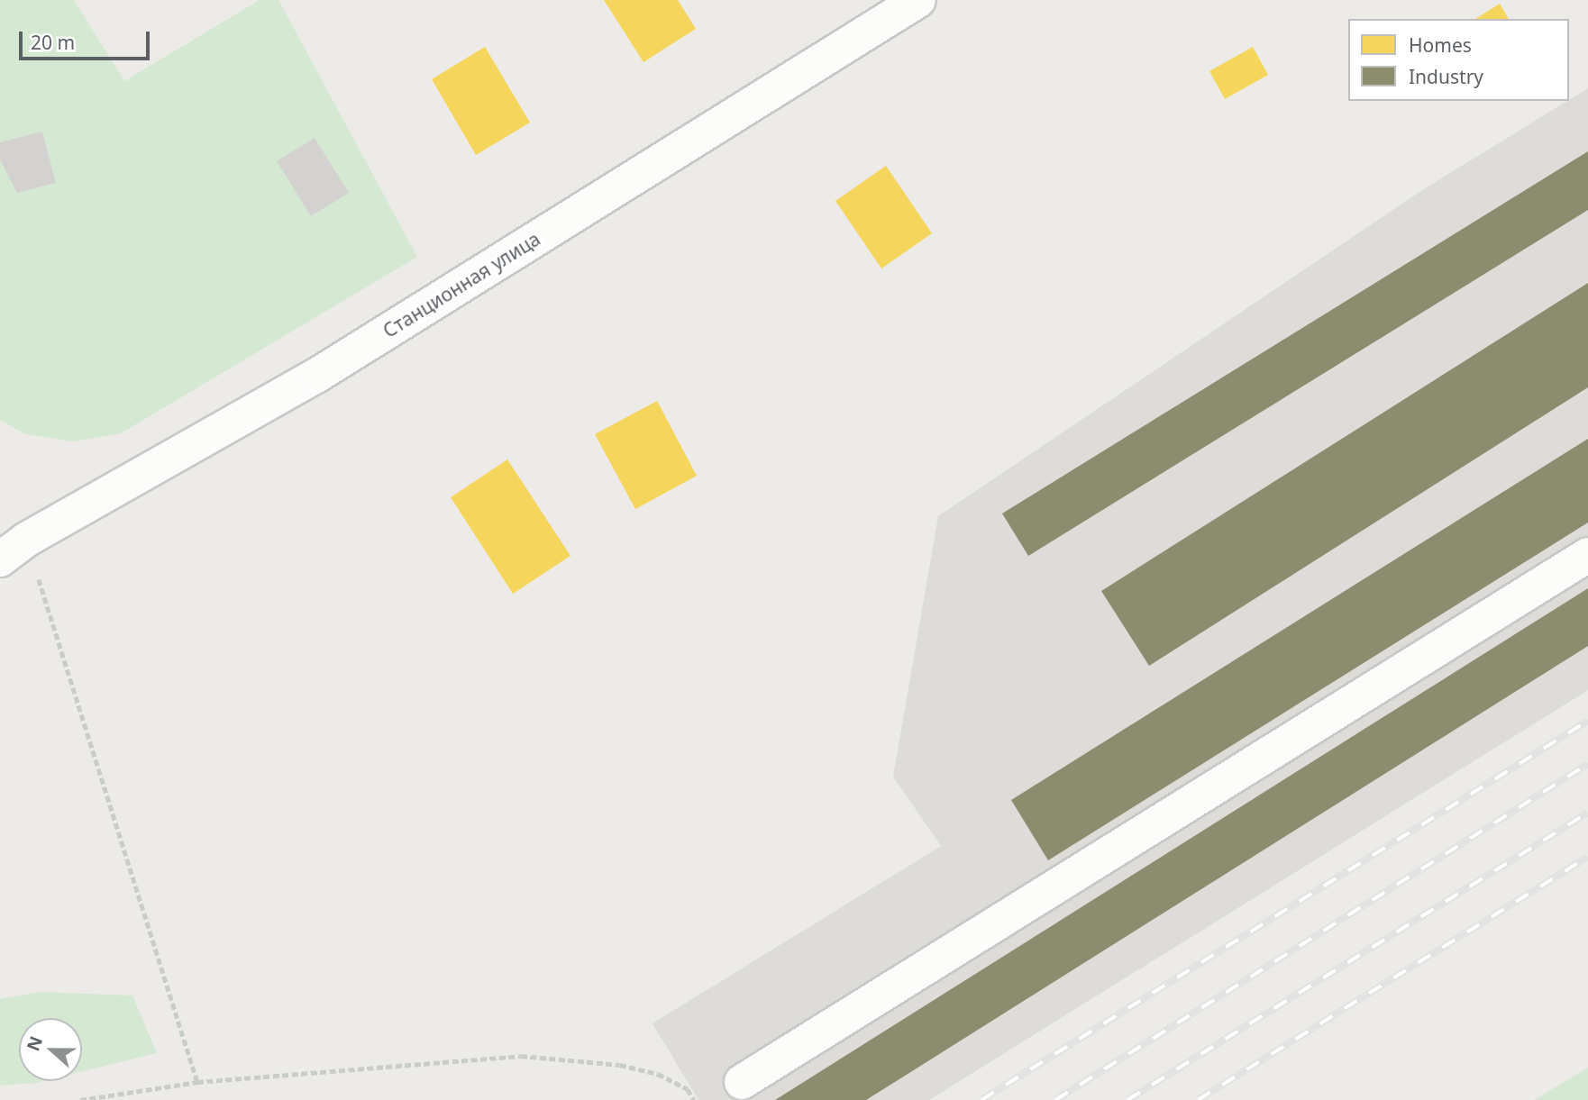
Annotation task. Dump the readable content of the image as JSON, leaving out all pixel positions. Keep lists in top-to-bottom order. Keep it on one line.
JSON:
{"streets":{"street":["Станционная улица"]},"legend":["Homes","Industry"],"scale_bar":"20 m","north":"left"}
